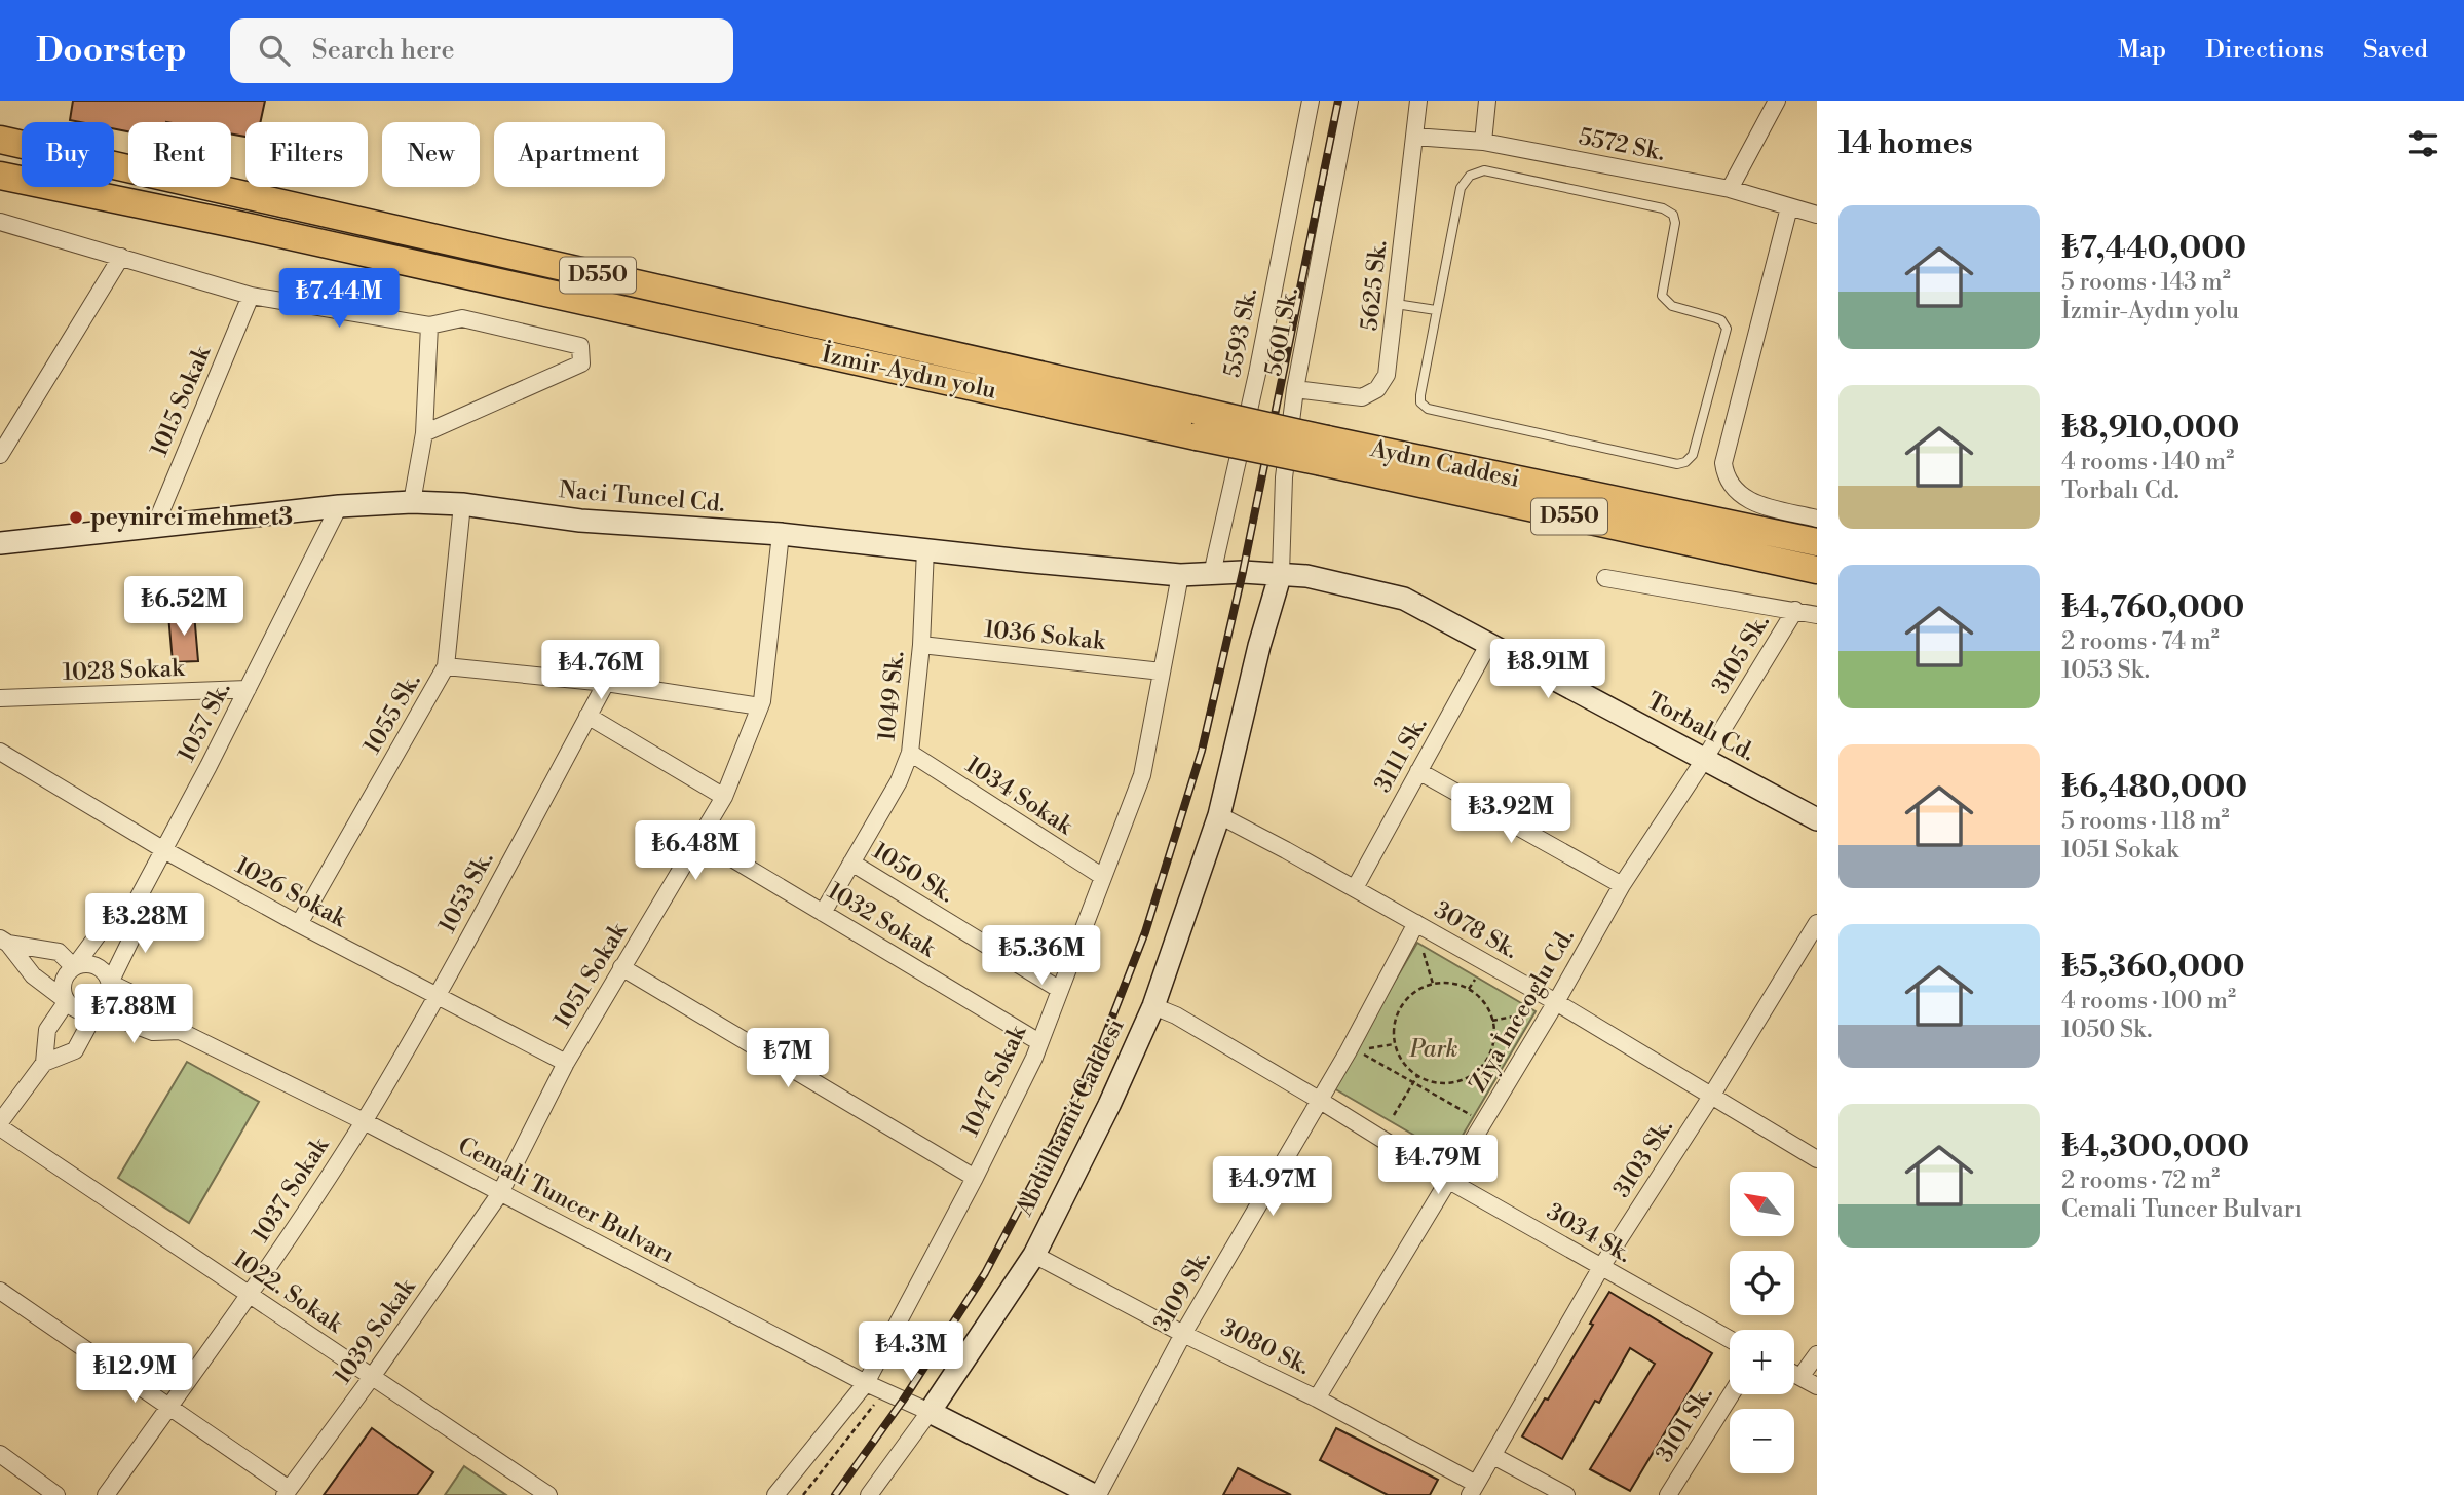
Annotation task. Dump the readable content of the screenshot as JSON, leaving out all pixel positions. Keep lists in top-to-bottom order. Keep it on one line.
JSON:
{"streets":{"highway":["D550","İzmir-Aydın yolu","Aydın Caddesi"],"main road":["Naci Tuncel Cd.","Torbalı Cd.","Abdülhamit Caddesi"],"street":["5572 Sk.","5625 Sk.","5601 Sk.","5593 Sk.","1015 Sokak","1036 Sokak","3105 Sk.","1028 Sokak","1049 Sk.","1055 Sk.","1057 Sk.","3111 Sk.","1034 Sokak","1050 Sk.","1026 Sokak","1053 Sk.","1032 Sokak","3078 Sk.","1051 Sokak","Ziya İnceoglu Cd.","1047 Sokak","3103 Sk.","1037 Sokak","Cemali Tuncer Bulvarı","3034 Sk.","3109 Sk.","1022. Sokak","1039 Sokak","3080 Sk.","3101 Sk."]},"crossings":[["5572 Sk.","5625 Sk."],["5625 Sk.","5601 Sk."],["5601 Sk.","Naci Tuncel Cd."],["5601 Sk.","Torbalı Cd."],["5601 Sk.","Abdülhamit Caddesi"],["5593 Sk.","Naci Tuncel Cd."],["İzmir-Aydın yolu","Aydın Caddesi"],["1015 Sokak","Naci Tuncel Cd."],["Naci Tuncel Cd.","1049 Sk."],["Naci Tuncel Cd.","1055 Sk."],["Naci Tuncel Cd.","1057 Sk."],["Naci Tuncel Cd.","Torbalı Cd."],["Naci Tuncel Cd.","1051 Sokak"],["Naci Tuncel Cd.","1047 Sokak"],["Naci Tuncel Cd.","Abdülhamit Caddesi"],["1036 Sokak","1049 Sk."],["1036 Sokak","1047 Sokak"],["3105 Sk.","Torbalı Cd."],["3105 Sk.","Ziya İnceoglu Cd."],["1028 Sokak","1057 Sk."],["1049 Sk.","1034 Sokak"],["1049 Sk.","1050 Sk."],["1049 Sk.","1032 Sokak"],["1055 Sk.","1026 Sokak"],["1057 Sk.","1026 Sokak"],["Torbalı Cd.","3111 Sk."],["Torbalı Cd.","Ziya İnceoglu Cd."],["Torbalı Cd.","Abdülhamit Caddesi"],["3111 Sk.","3078 Sk."],["1034 Sokak","1047 Sokak"],["1050 Sk.","1047 Sokak"],["1026 Sokak","1053 Sk."],["1026 Sokak","1051 Sokak"],["1053 Sk.","1037 Sokak"],["1053 Sk.","Cemali Tuncer Bulvarı"],["1032 Sokak","1051 Sokak"],["1032 Sokak","1047 Sokak"],["3078 Sk.","Ziya İnceoglu Cd."],["3078 Sk.","Abdülhamit Caddesi"],["3078 Sk.","3103 Sk."],["3078 Sk.","3109 Sk."],["1051 Sokak","Cemali Tuncer Bulvarı"],["1051 Sokak","1039 Sokak"],["Ziya İnceoglu Cd.","3034 Sk."],["Ziya İnceoglu Cd.","3080 Sk."],["1047 Sokak","Cemali Tuncer Bulvarı"],["Abdülhamit Caddesi","Cemali Tuncer Bulvarı"],["Abdülhamit Caddesi","3034 Sk."],["Abdülhamit Caddesi","3080 Sk."],["3103 Sk.","3034 Sk."],["3103 Sk.","3080 Sk."],["1037 Sokak","Cemali Tuncer Bulvarı"],["1037 Sokak","1022. Sokak"],["Cemali Tuncer Bulvarı","1039 Sokak"],["3034 Sk.","3109 Sk."],["3109 Sk.","3080 Sk."],["1022. Sokak","1039 Sokak"]],"parks":["Park"],"places":["peynirci mehmet3"],"north":"top left","page":{"header":"Doorstep","search":"Search here","nav":["Map","Directions","Saved"],"heading":"14 homes","chip":["Buy","Rent","Filters","New","Apartment"],"list":[{"name":"₺7,440,000","note":"5 rooms · 143 m² · İzmir-Aydın yolu"},{"name":"₺8,910,000","note":"4 rooms · 140 m² · Torbalı Cd."},{"name":"₺4,760,000","note":"2 rooms · 74 m² · 1053 Sk."},{"name":"₺6,480,000","note":"5 rooms · 118 m² · 1051 Sokak"},{"name":"₺5,360,000","note":"4 rooms · 100 m² · 1050 Sk."},{"name":"₺4,300,000","note":"2 rooms · 72 m² · Cemali Tuncer Bulvarı"}],"price":["₺7.44M","₺6.52M","₺8.91M","₺4.76M","₺3.92M","₺6.48M","₺3.28M","₺5.36M","₺7.88M","₺7M","₺4.79M","₺4.97M","₺4.3M","₺12.9M"],"map_buttons":["+","−"]}}
